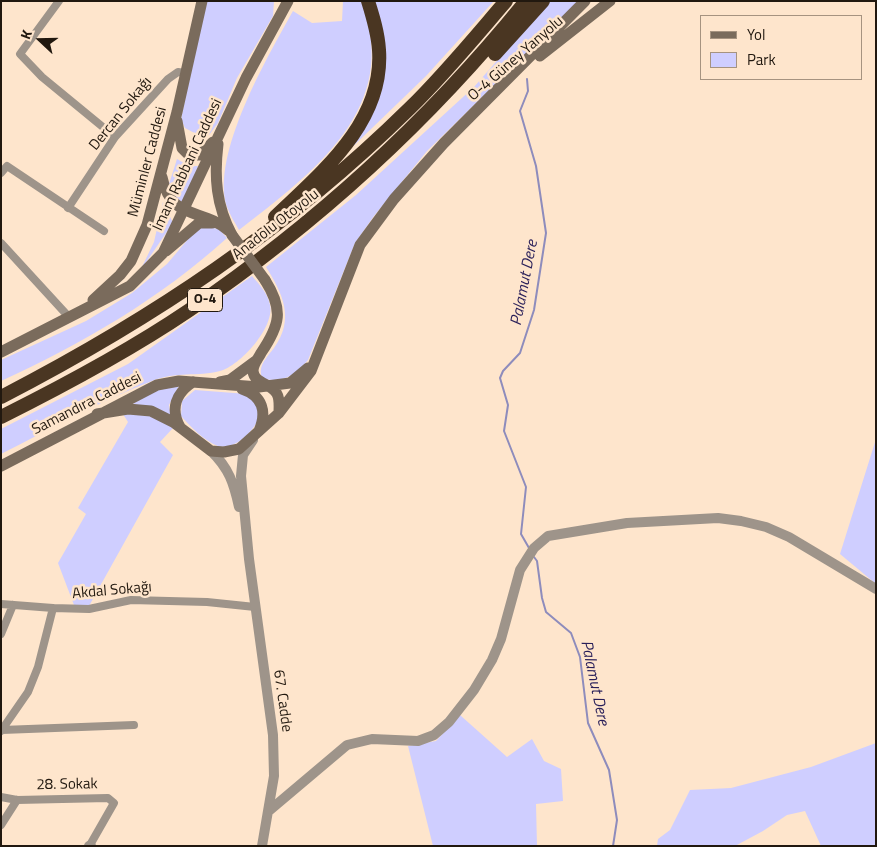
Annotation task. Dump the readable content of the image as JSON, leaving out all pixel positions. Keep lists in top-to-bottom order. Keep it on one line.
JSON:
{"streets":{"highway":["Anadolu Otoyolu","O-4"],"main road":["O-4 Güney Yanyolu","Müminler Caddesi","İmam Rabbani Caddesi","Samandıra Caddesi"],"street":["Dercan Sokağı","Akdal Sokağı","67. Cadde","28. Sokak"]},"crossings":[["Dercan Sokağı","Müminler Caddesi"],["Müminler Caddesi","İmam Rabbani Caddesi"],["Samandıra Caddesi","67. Cadde"],["Akdal Sokağı","67. Cadde"]],"water":["Palamut Dere"],"legend":["Yol","Park"],"north":"left"}
